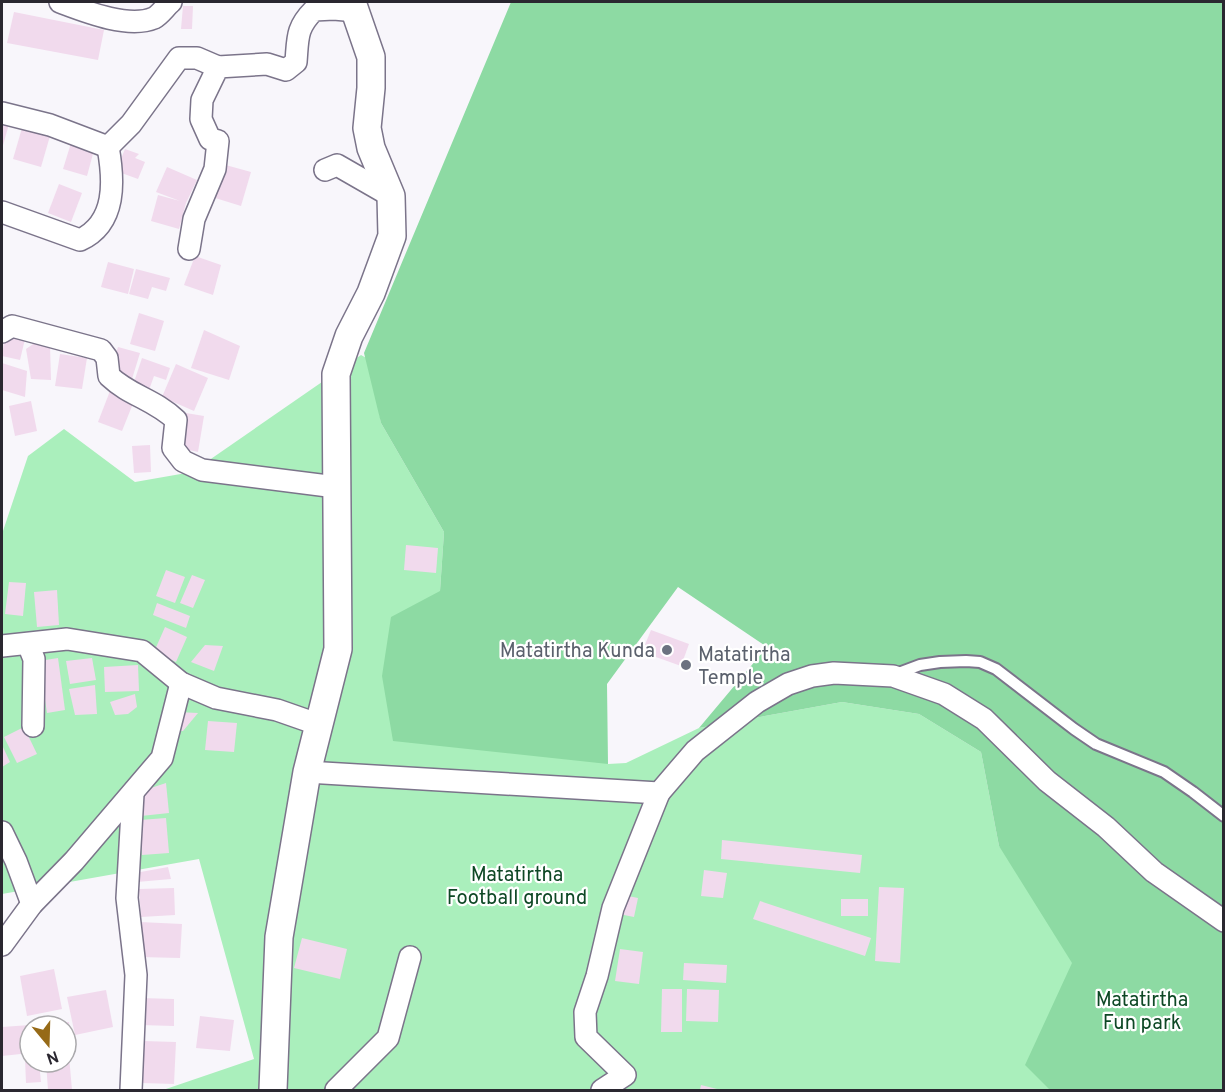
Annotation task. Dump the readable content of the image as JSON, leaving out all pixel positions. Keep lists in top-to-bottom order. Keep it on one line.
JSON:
{"parks":["Matatirtha Football ground","Matatirtha Fun park"],"places":["Matatirtha Kunda","Matatirtha Temple"],"north":"bottom"}
